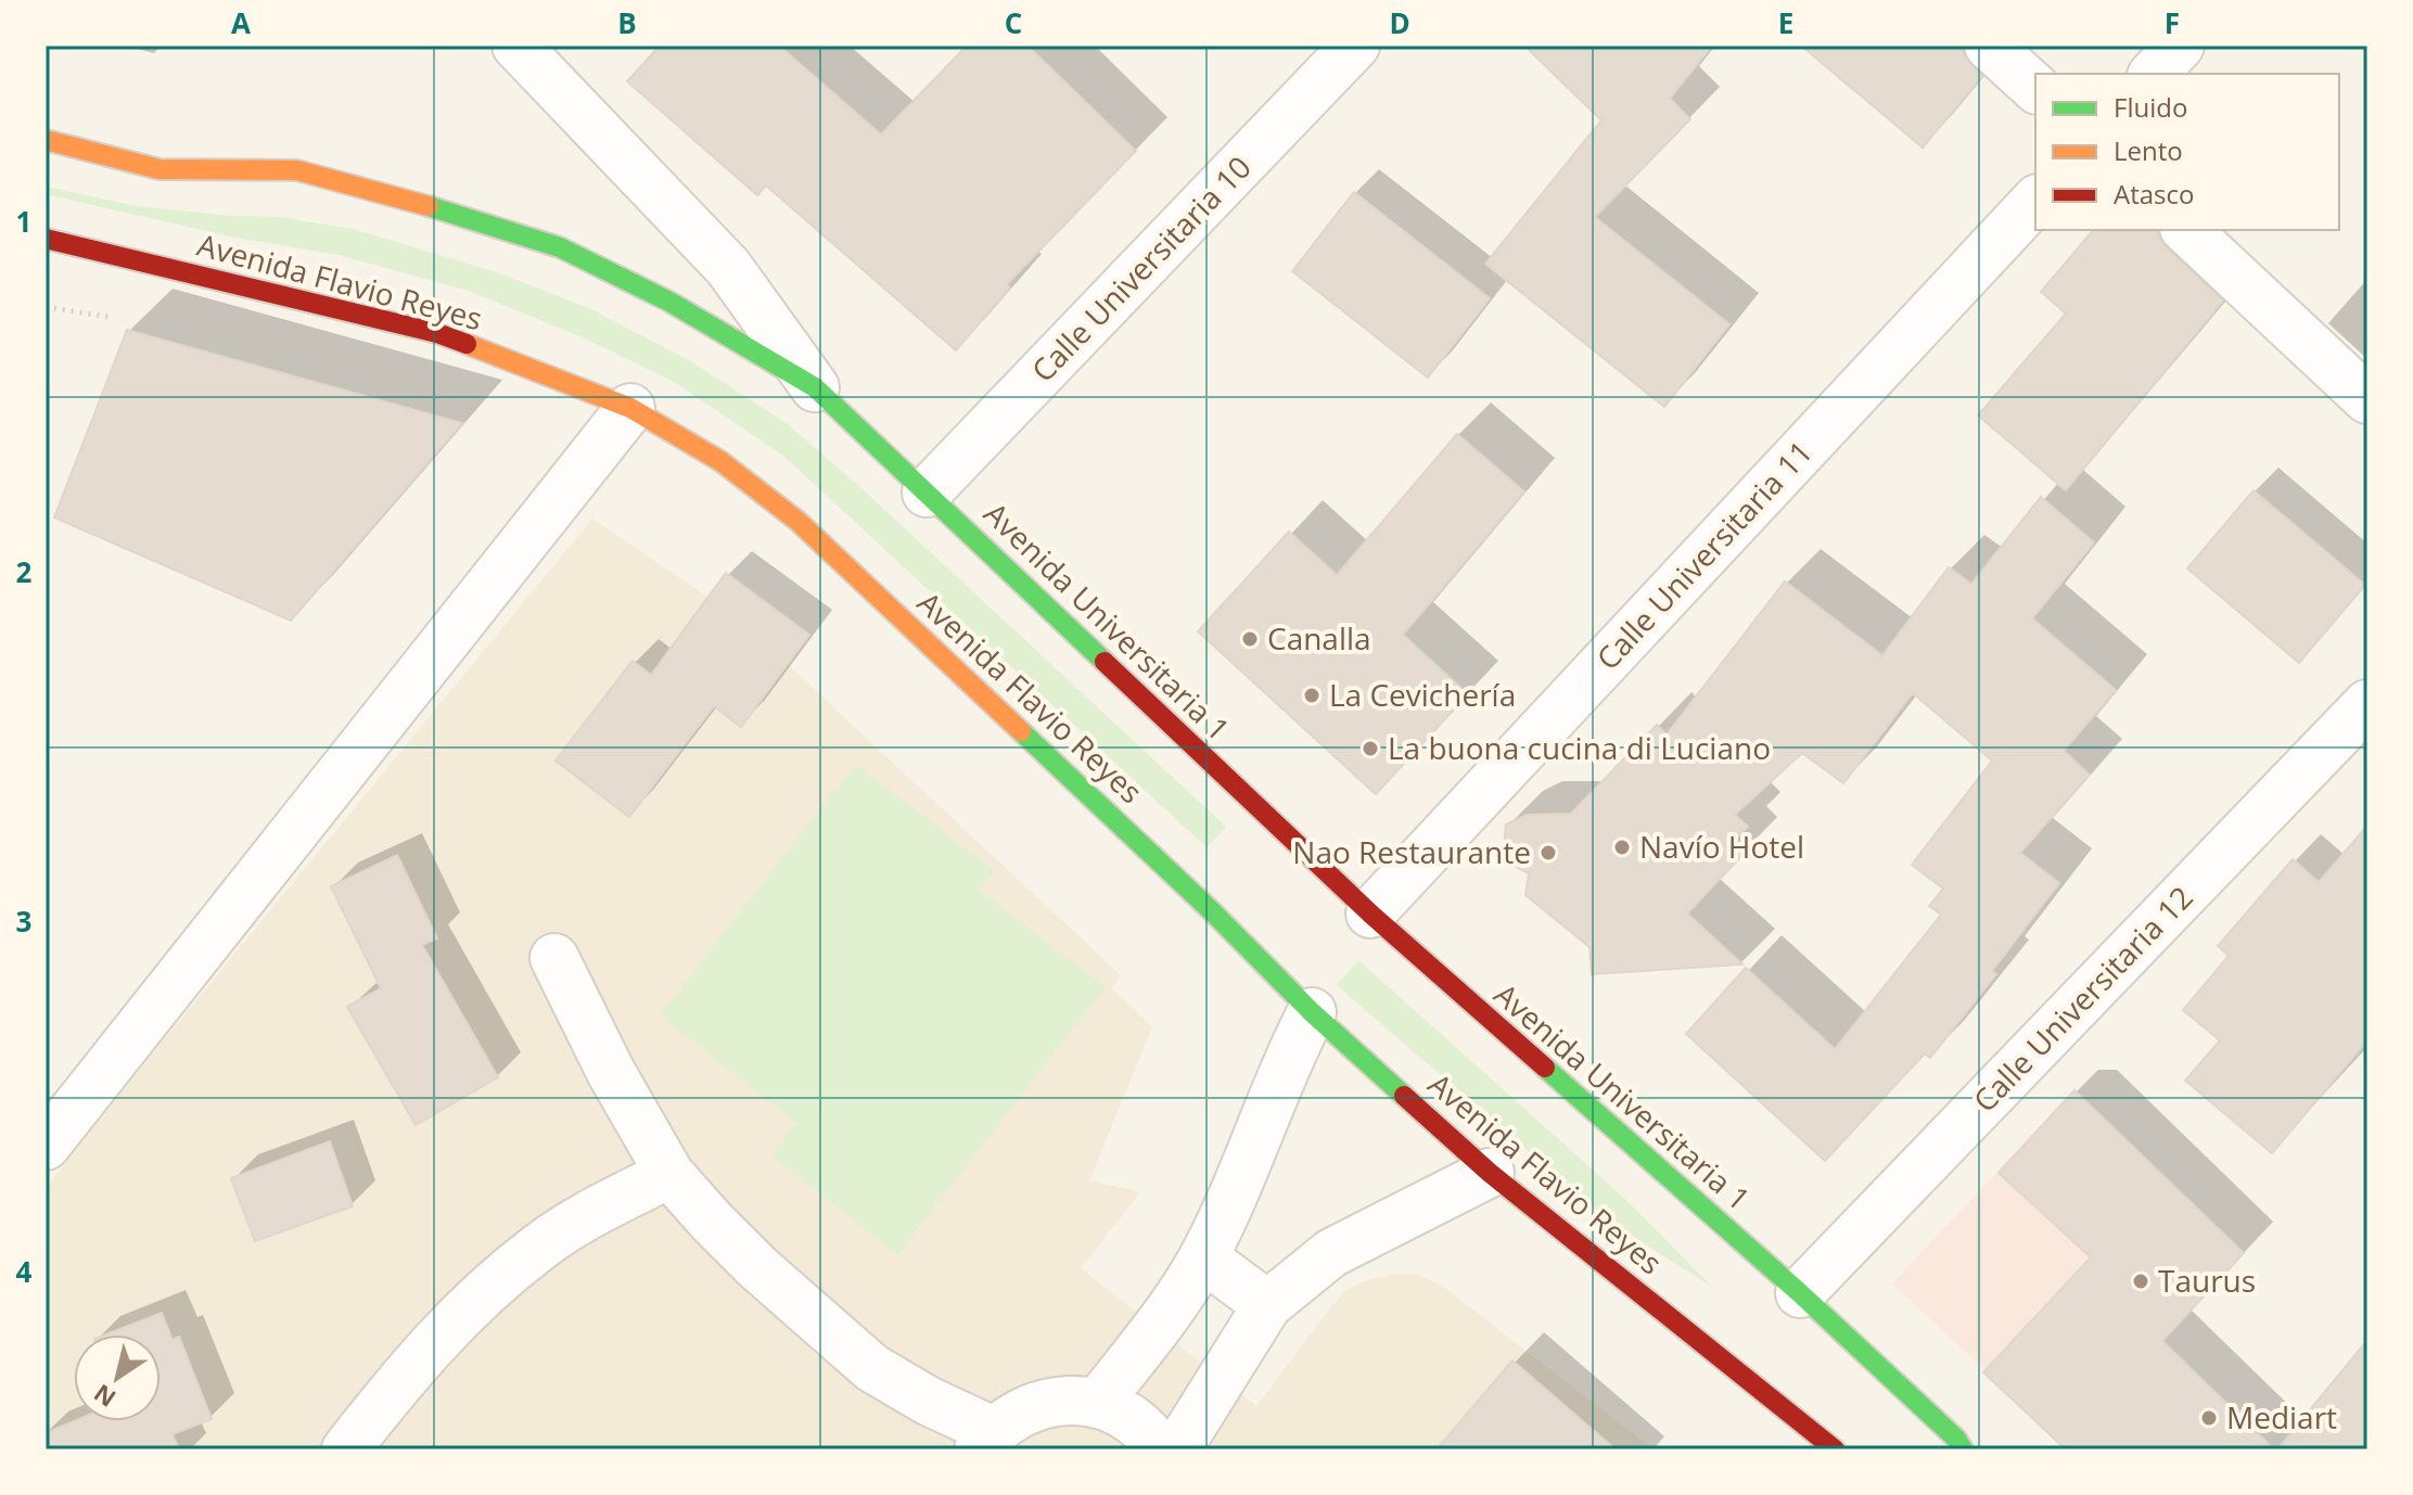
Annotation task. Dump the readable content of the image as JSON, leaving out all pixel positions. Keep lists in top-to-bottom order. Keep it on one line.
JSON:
{"streets":{"main road":["Avenida Flavio Reyes","Avenida Universitaria 1"],"street":["Calle Universitaria 10","Calle Universitaria 11","Calle Universitaria 12"]},"crossings":[["Calle Universitaria 10","Avenida Universitaria 1"],["Calle Universitaria 11","Avenida Universitaria 1"],["Avenida Universitaria 1","Calle Universitaria 12"]],"places":["Canalla","La Cevichería","La buona cucina di Luciano","Navío Hotel","Nao Restaurante","Taurus","Mediart"],"legend":["Fluido","Lento","Atasco"],"north":"bottom left","grid":{"columns":["A","B","C","D","E","F"],"rows":["1","2","3","4"]}}
